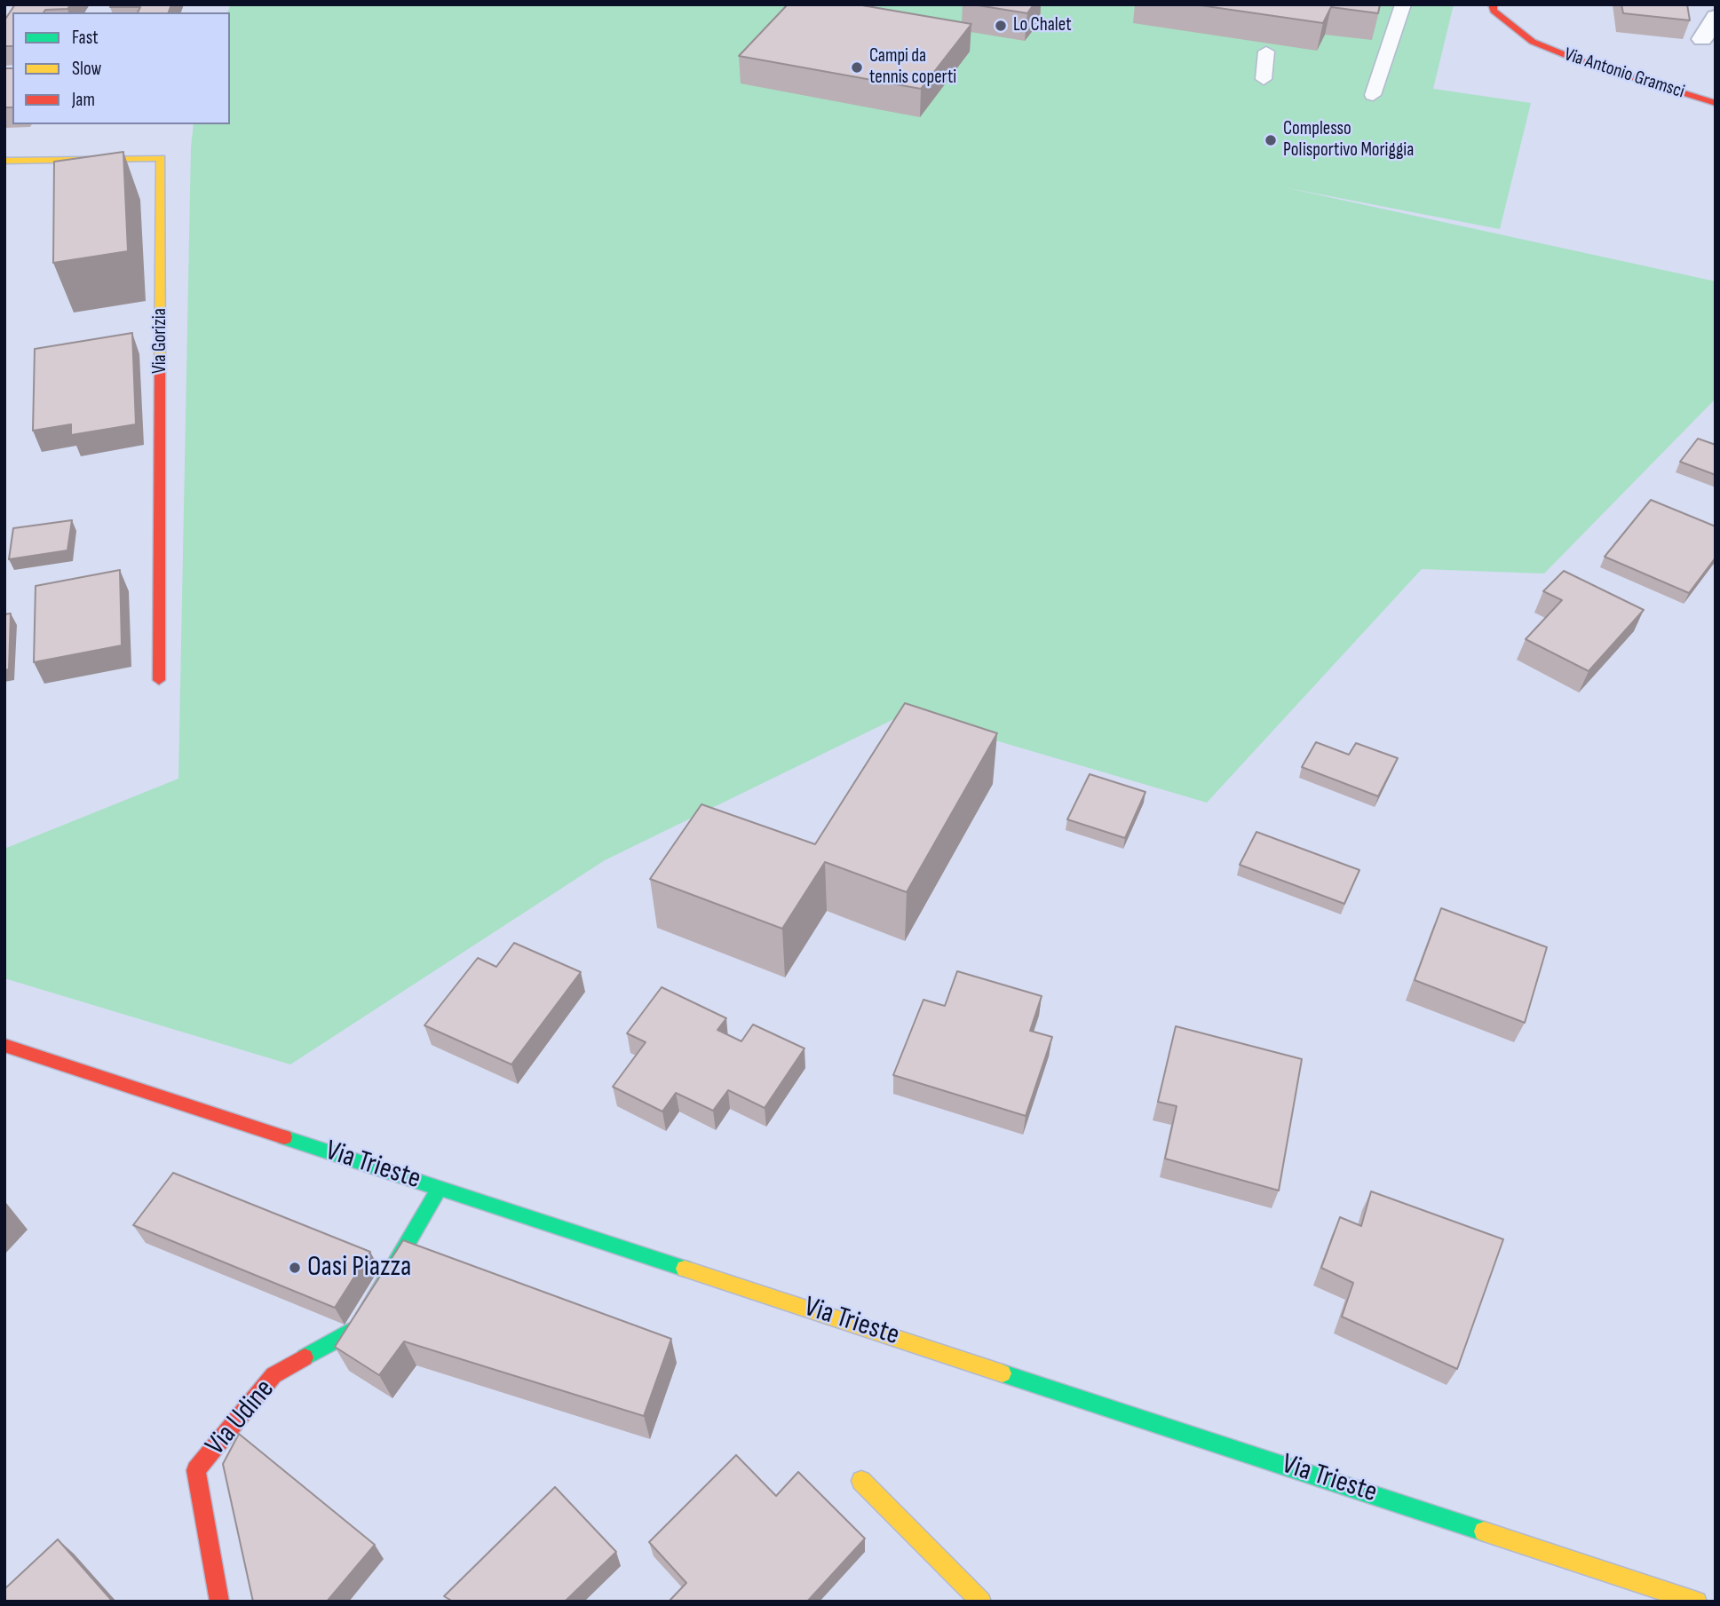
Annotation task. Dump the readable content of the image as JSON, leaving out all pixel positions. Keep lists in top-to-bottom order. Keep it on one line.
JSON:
{"streets":{"street":["Via Antonio Gramsci","Via Gorizia","Via Trieste","Via Udine"]},"crossings":[["Via Trieste","Via Udine"]],"places":["Lo Chalet","Campi da tennis coperti","Complesso Polisportivo Moriggia","Oasi Piazza"],"legend":["Fast","Slow","Jam"]}
